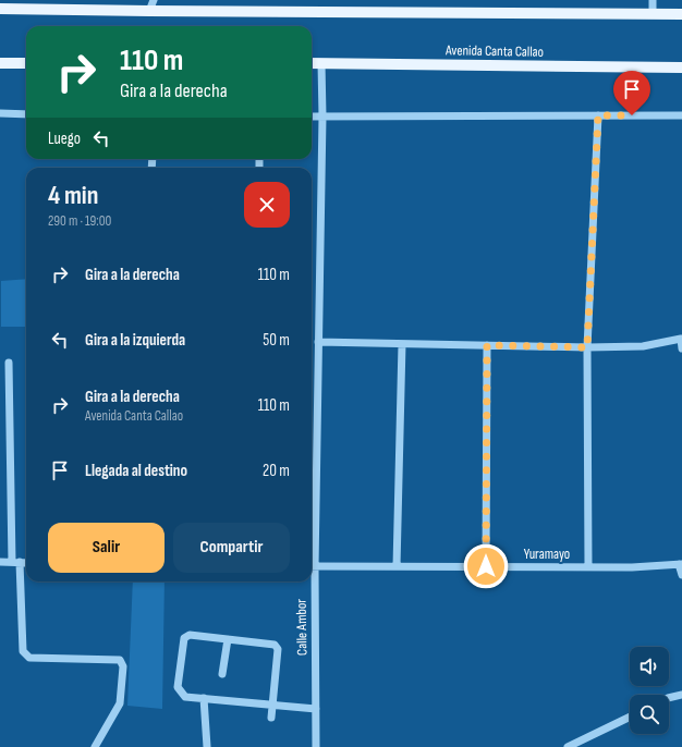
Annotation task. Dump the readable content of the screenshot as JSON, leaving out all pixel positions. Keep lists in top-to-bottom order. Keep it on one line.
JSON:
{"streets":{"main road":["Avenida Canta Callao"],"street":["Yuramayo","Calle Ambor"]},"crossings":[["Avenida Canta Callao","Calle Ambor"]],"page":{"turn":["110 m","Gira a la derecha"],"then":"Luego","heading":["4 min","290 m · 19:00"],"list":[{"name":"Gira a la derecha","value":"110 m"},{"name":"Gira a la izquierda","value":"50 m"},{"name":"Gira a la derecha","note":"Avenida Canta Callao","value":"110 m"},{"name":"Llegada al destino","value":"20 m"}],"buttons":["Salir","Compartir"]}}
